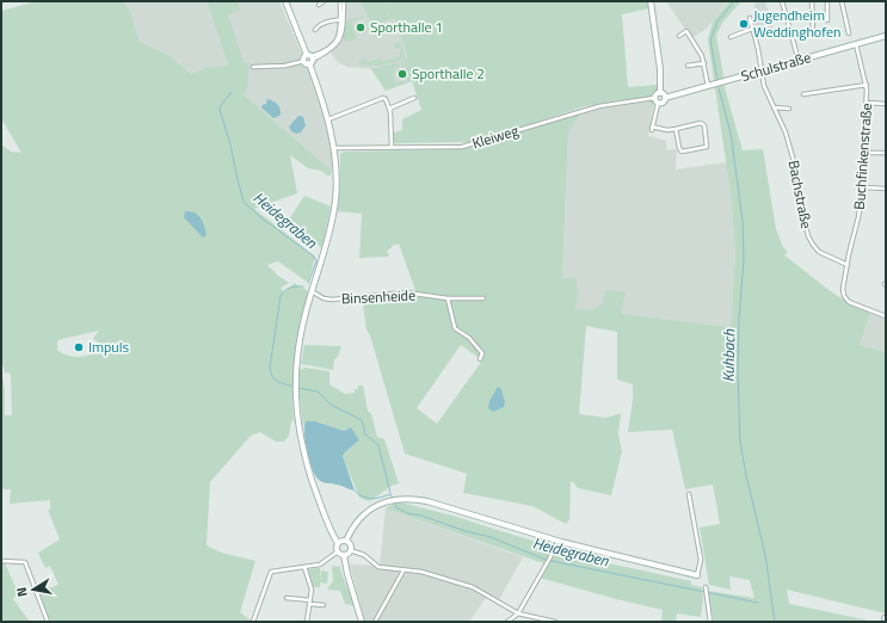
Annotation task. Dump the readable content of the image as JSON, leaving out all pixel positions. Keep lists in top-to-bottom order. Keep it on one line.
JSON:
{"streets":{"main road":["Schulstraße"],"street":["Kleiweg","Buchfinkenstraße","Bachstraße","Binsenheide"]},"crossings":[["Schulstraße","Kleiweg"],["Schulstraße","Buchfinkenstraße"],["Schulstraße","Bachstraße"],["Buchfinkenstraße","Bachstraße"]],"water":["Heidegraben","Kuhbach"],"places":["Jugendheim Weddinghofen","Sporthalle 1","Sporthalle 2","Impuls"],"north":"left"}
